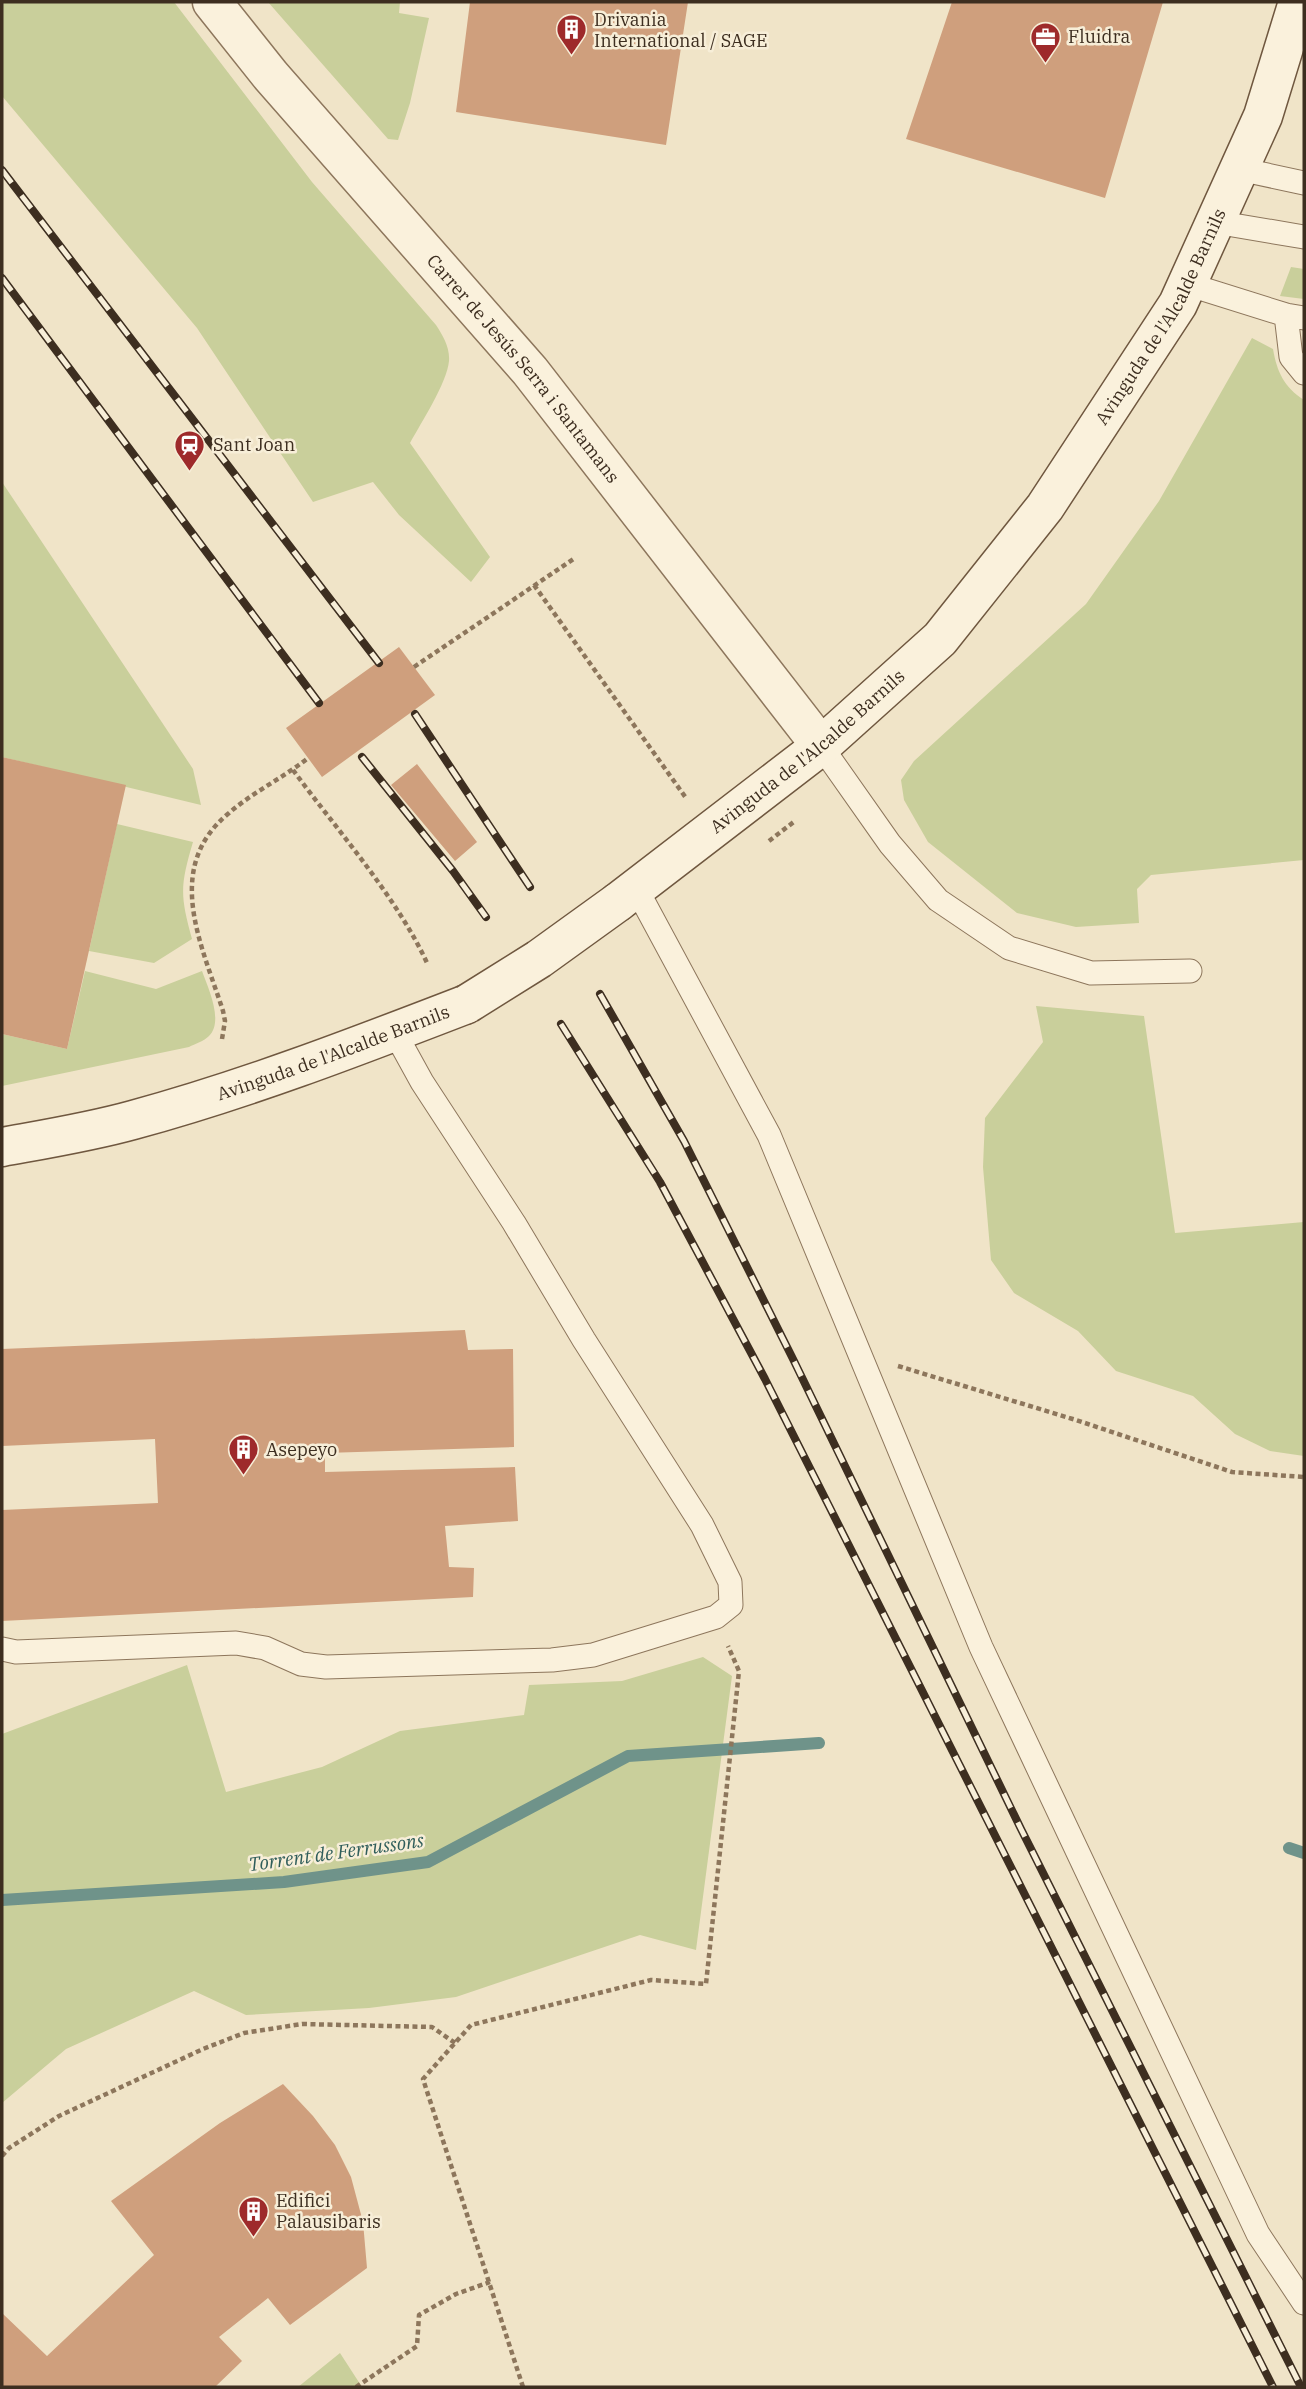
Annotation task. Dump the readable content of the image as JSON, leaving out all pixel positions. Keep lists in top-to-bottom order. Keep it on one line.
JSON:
{"streets":{"street":["Avinguda de l'Alcalde Barnils","Carrer de Jesús Serra i Santamans"]},"crossings":[["Avinguda de l'Alcalde Barnils","Carrer de Jesús Serra i Santamans"]],"water":["Torrent de Ferrussons"],"places":{"building":["Drivania International / SAGE","Asepeyo","Edifici Palausibaris"],"office":["Fluidra"],"station":["Sant Joan"]}}
